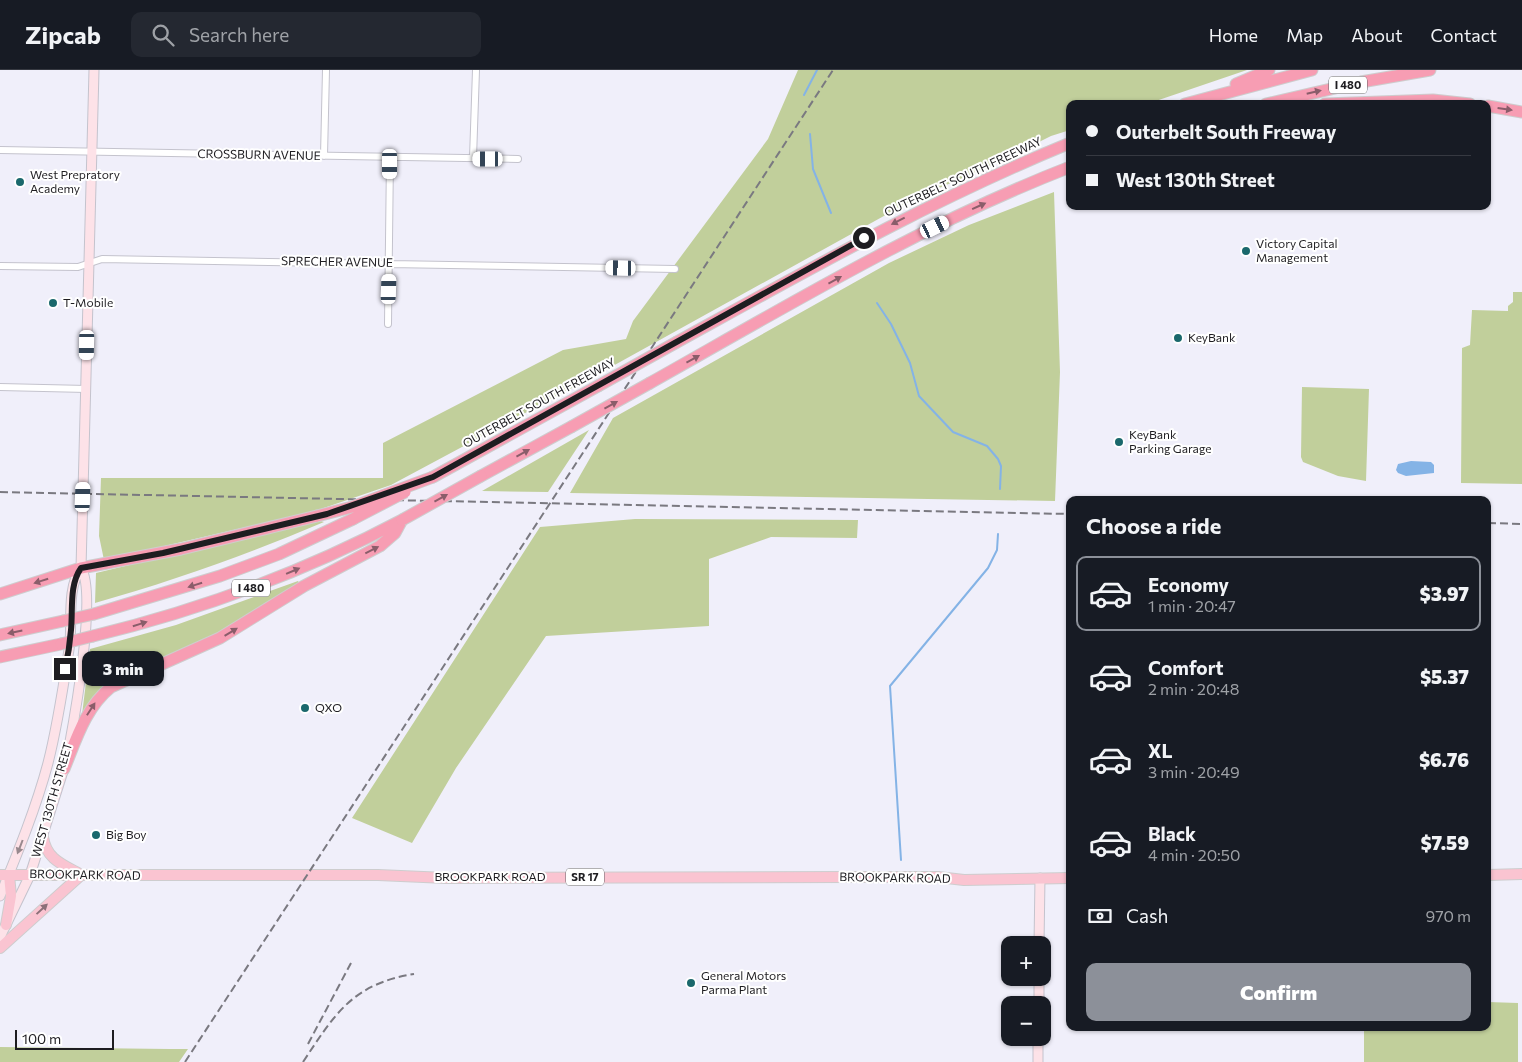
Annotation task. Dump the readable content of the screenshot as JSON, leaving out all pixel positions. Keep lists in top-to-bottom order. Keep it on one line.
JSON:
{"streets":{"highway":["I 480","OUTERBELT SOUTH FREEWAY"],"main road":["WEST 130TH STREET","BROOKPARK ROAD","SR 17"],"street":["CROSSBURN AVENUE","SPRECHER AVENUE"]},"crossings":[["CROSSBURN AVENUE","WEST 130TH STREET"],["SPRECHER AVENUE","WEST 130TH STREET"],["WEST 130TH STREET","BROOKPARK ROAD"]],"places":["West Prepratory Academy","Victory Capital Management","T-Mobile","KeyBank","KeyBank Parking Garage","QXO","Big Boy","General Motors Parma Plant"],"scale_bar":"100 m","page":{"header":"Zipcab","search":"Search here","nav":["Home","Map","About","Contact"],"banner":["Outerbelt South Freeway","West 130th Street"],"heading":"Choose a ride","list":[{"name":"Economy","note":"1 min · 20:47","value":"$3.97"},{"name":"Comfort","note":"2 min · 20:48","value":"$5.37"},{"name":"XL","note":"3 min · 20:49","value":"$6.76"},{"name":"Black","note":"4 min · 20:50","value":"$7.59"}],"bubble":"3 min","pay":["Cash","970 m"],"map_buttons":["+","−"],"buttons":"Confirm","scale":"100 m"}}
